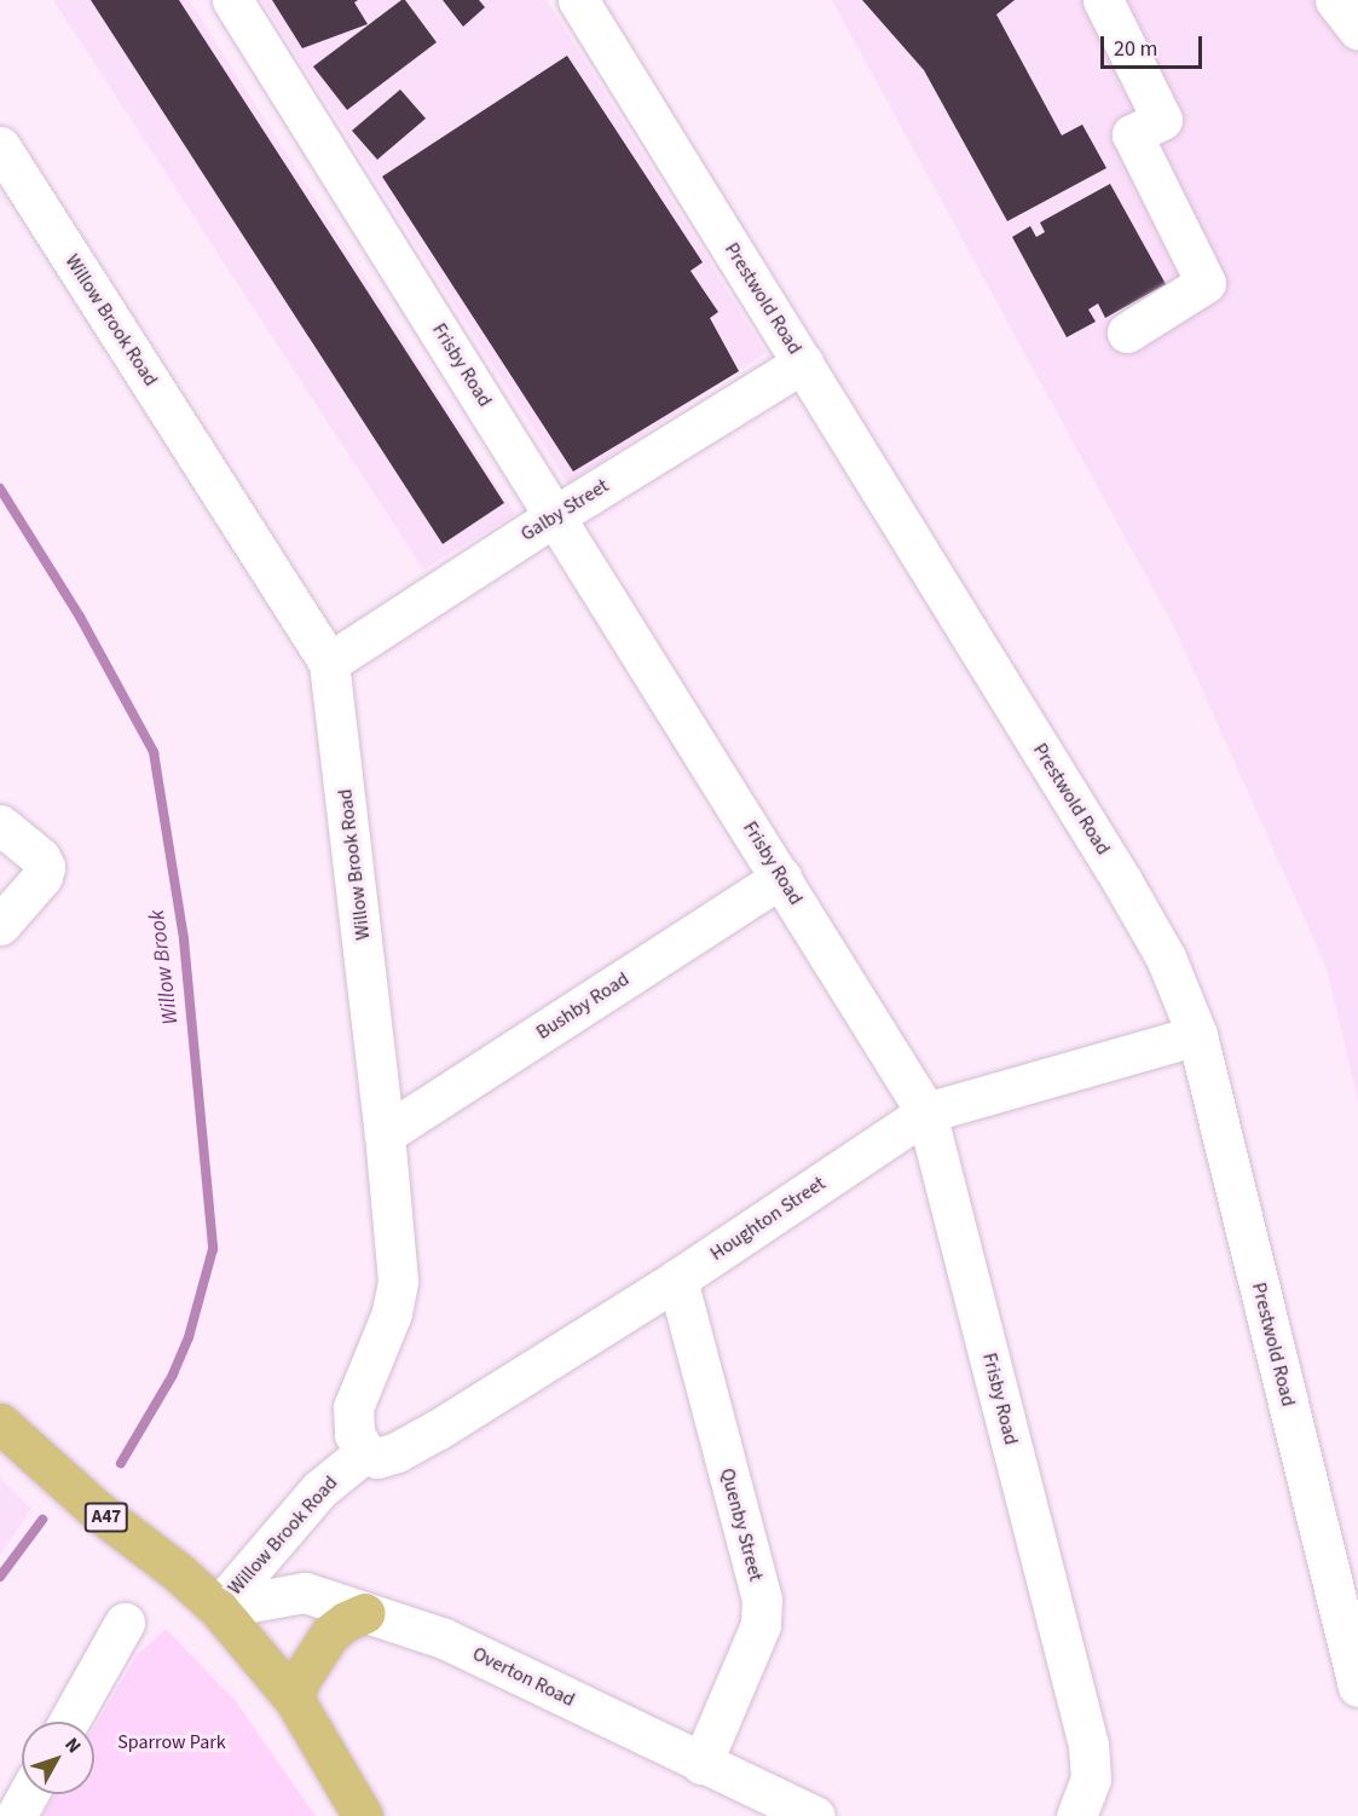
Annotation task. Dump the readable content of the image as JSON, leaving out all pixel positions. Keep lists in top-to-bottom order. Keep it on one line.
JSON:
{"streets":{"main road":["A47"],"street":["Prestwold Road","Willow Brook Road","Frisby Road","Galby Street","Bushby Road","Houghton Street","Quenby Street","Overton Road"]},"crossings":[["Prestwold Road","Galby Street"],["Prestwold Road","Houghton Street"],["Willow Brook Road","Galby Street"],["Willow Brook Road","Bushby Road"],["Willow Brook Road","Houghton Street"],["Willow Brook Road","A47"],["Willow Brook Road","Overton Road"],["Frisby Road","Galby Street"],["Frisby Road","Bushby Road"],["Frisby Road","Houghton Street"],["Houghton Street","Quenby Street"],["A47","Overton Road"],["Quenby Street","Overton Road"]],"water":["Willow Brook"],"parks":["Sparrow Park"],"scale_bar":"20 m","north":"top right"}
